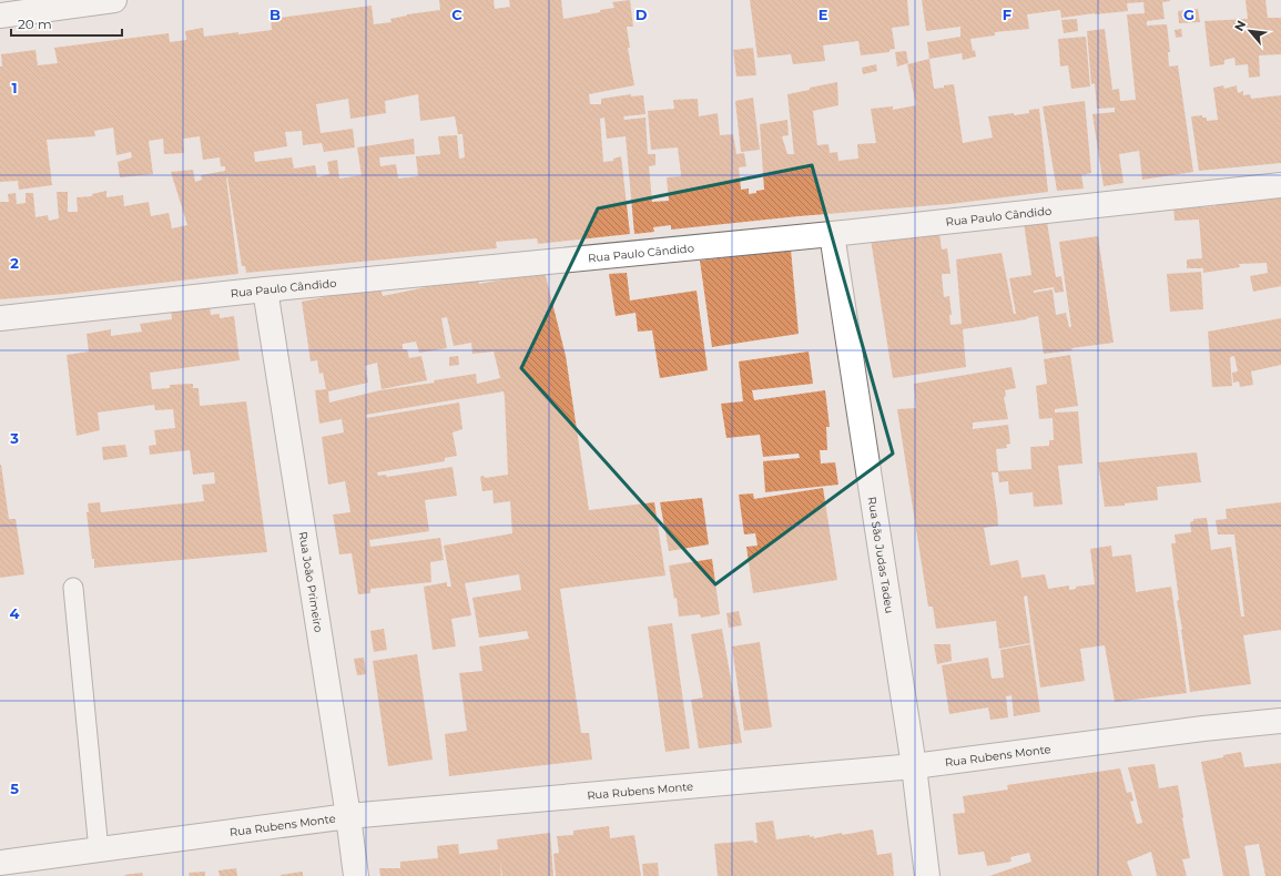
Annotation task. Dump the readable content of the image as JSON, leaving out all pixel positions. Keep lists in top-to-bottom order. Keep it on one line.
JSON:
{"streets":{"street":["Rua Paulo Cândido","Rua São Judas Tadeu","Rua João Primeiro","Rua Rubens Monte"]},"crossings":[["Rua Paulo Cândido","Rua São Judas Tadeu"],["Rua Paulo Cândido","Rua João Primeiro"],["Rua São Judas Tadeu","Rua Rubens Monte"],["Rua João Primeiro","Rua Rubens Monte"]],"scale_bar":"20 m","north":"top left","grid":{"columns":["B","C","D","E","F","G"],"rows":["1","2","3","4","5"]}}
